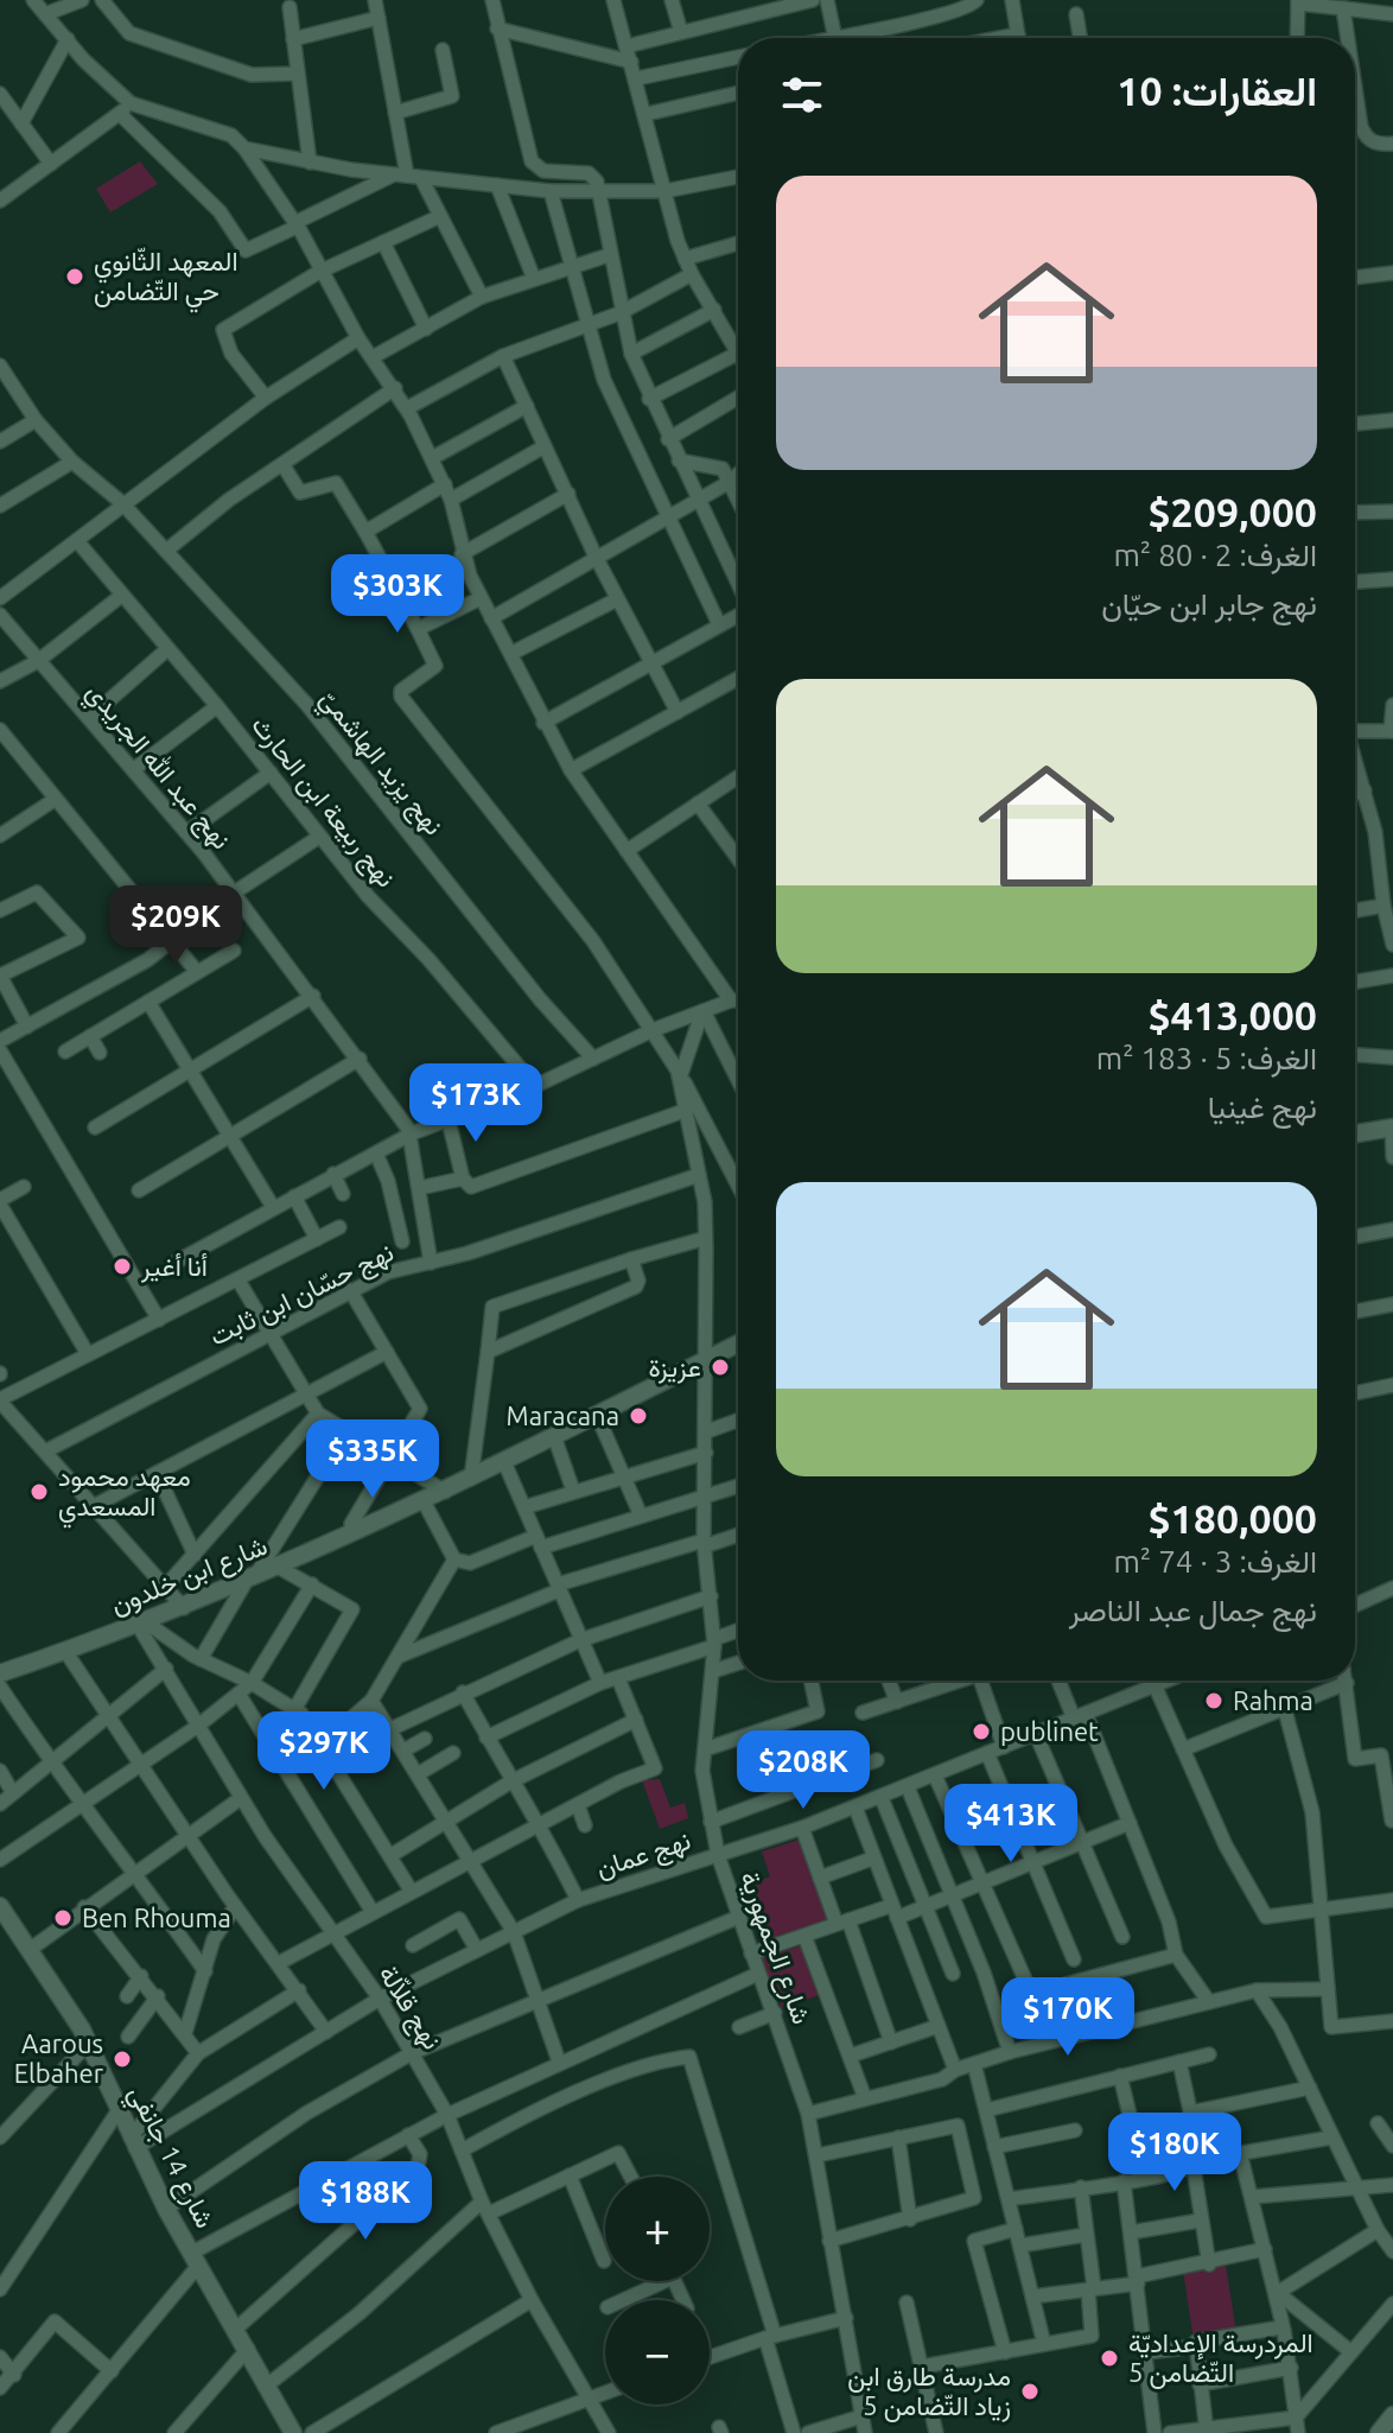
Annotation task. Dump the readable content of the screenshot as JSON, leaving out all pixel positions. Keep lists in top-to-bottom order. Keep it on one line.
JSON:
{"streets":{"street":["نهج يزيد الهاشميّ","نهج عبد الله الجريدي","نهج ربيعة ابن الحارث","نهج حسّان ابن ثابت","شارع ابن خلدون","نهج عمان","شارع الجمهورية","نهج قلاّلة","شارع 14 جانفي"]},"crossings":[["نهج حسّان ابن ثابت","شارع الجمهورية"],["شارع ابن خلدون","شارع الجمهورية"],["شارع ابن خلدون","نهج قلاّلة"],["نهج عمان","شارع الجمهورية"],["نهج عمان","نهج قلاّلة"],["نهج عمان","شارع 14 جانفي"]],"places":["المعهد الثّانوي حي التّضامن","أنا أغير","عزيزة","Maracana","معهد محمود المسعدي","Rahma","publinet","Ben Rhouma","Aarous Elbaher","المردرسة الإعداديّة التّضامن 5","مدرسة طارق ابن زياد التّضامن 5"],"page":{"heading":"العقارات: 10","list":[{"name":"$209,000","note":"الغرف: 2 · 80 m² · نهج جابر ابن حيّان"},{"name":"$413,000","note":"الغرف: 5 · 183 m² · نهج غينيا"},{"name":"$180,000","note":"الغرف: 3 · 74 m² · نهج جمال عبد الناصر"}],"price":["$303K","$209K","$173K","$335K","$297K","$208K","$413K","$170K","$180K","$188K"],"map_buttons":["+","−"]}}
